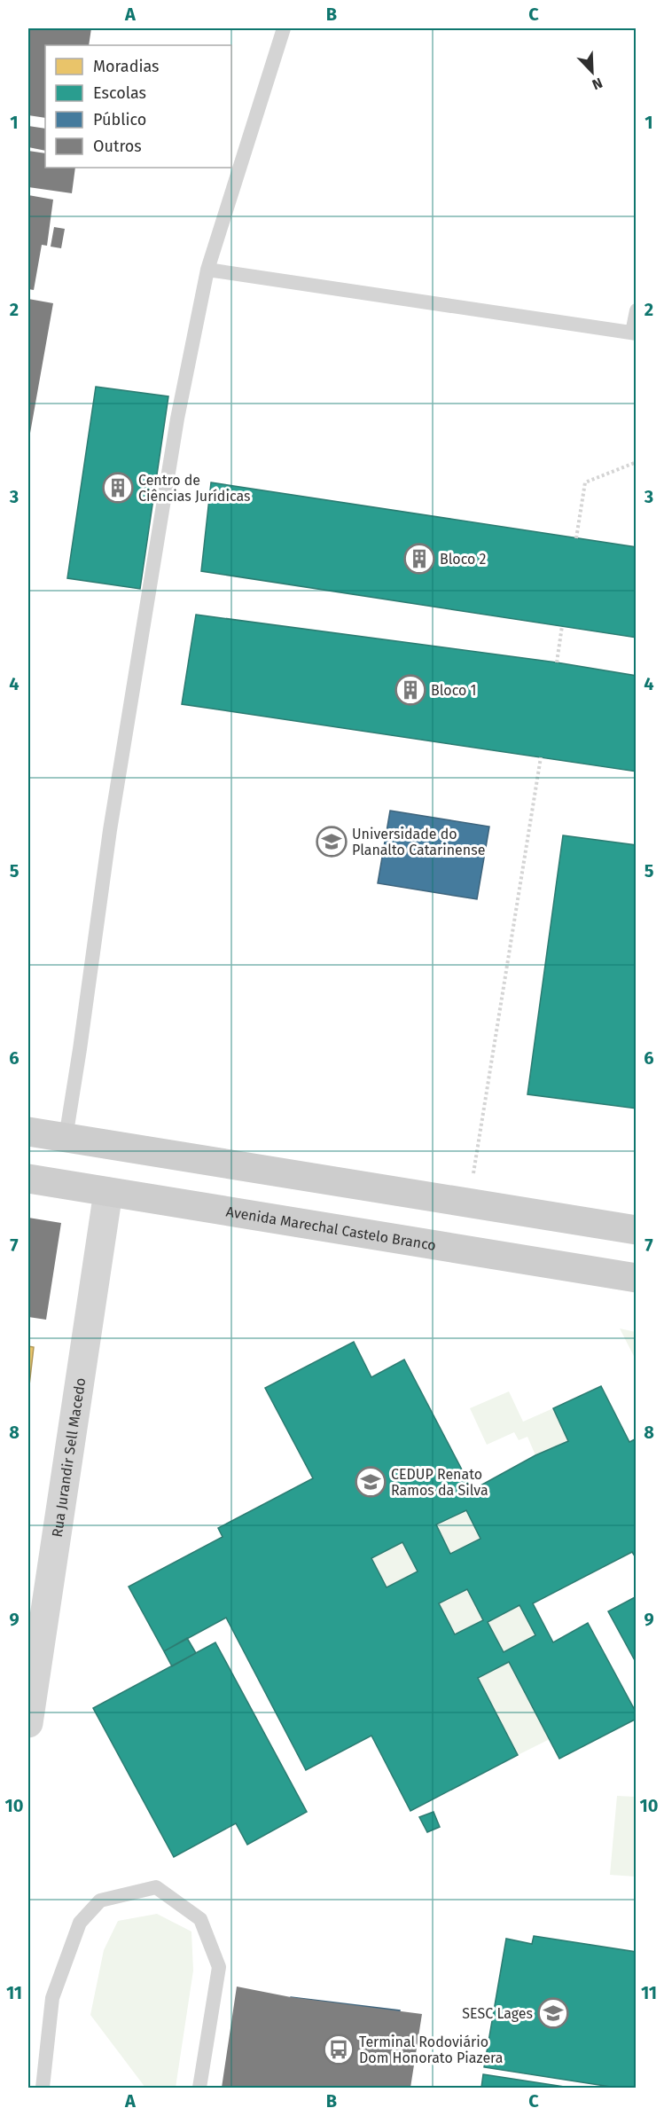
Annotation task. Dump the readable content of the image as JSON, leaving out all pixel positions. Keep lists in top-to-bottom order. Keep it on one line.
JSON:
{"streets":{"main road":["Avenida Marechal Castelo Branco"],"street":["Rua Jurandir Sell Macedo"]},"crossings":[["Avenida Marechal Castelo Branco","Rua Jurandir Sell Macedo"]],"places":{"building":["Centro de Ciências Jurídicas","Bloco 2","Bloco 1"],"school or university":["Universidade do Planalto Catarinense","CEDUP Renato Ramos da Silva","SESC Lages"],"bus stop":["Terminal Rodoviário Dom Honorato Piazera"]},"legend":["Moradias","Escolas","Público","Outros"],"north":"bottom right","grid":{"columns":["A","B","C"],"rows":["1","2","3","4","5","6","7","8","9","10","11"]}}
